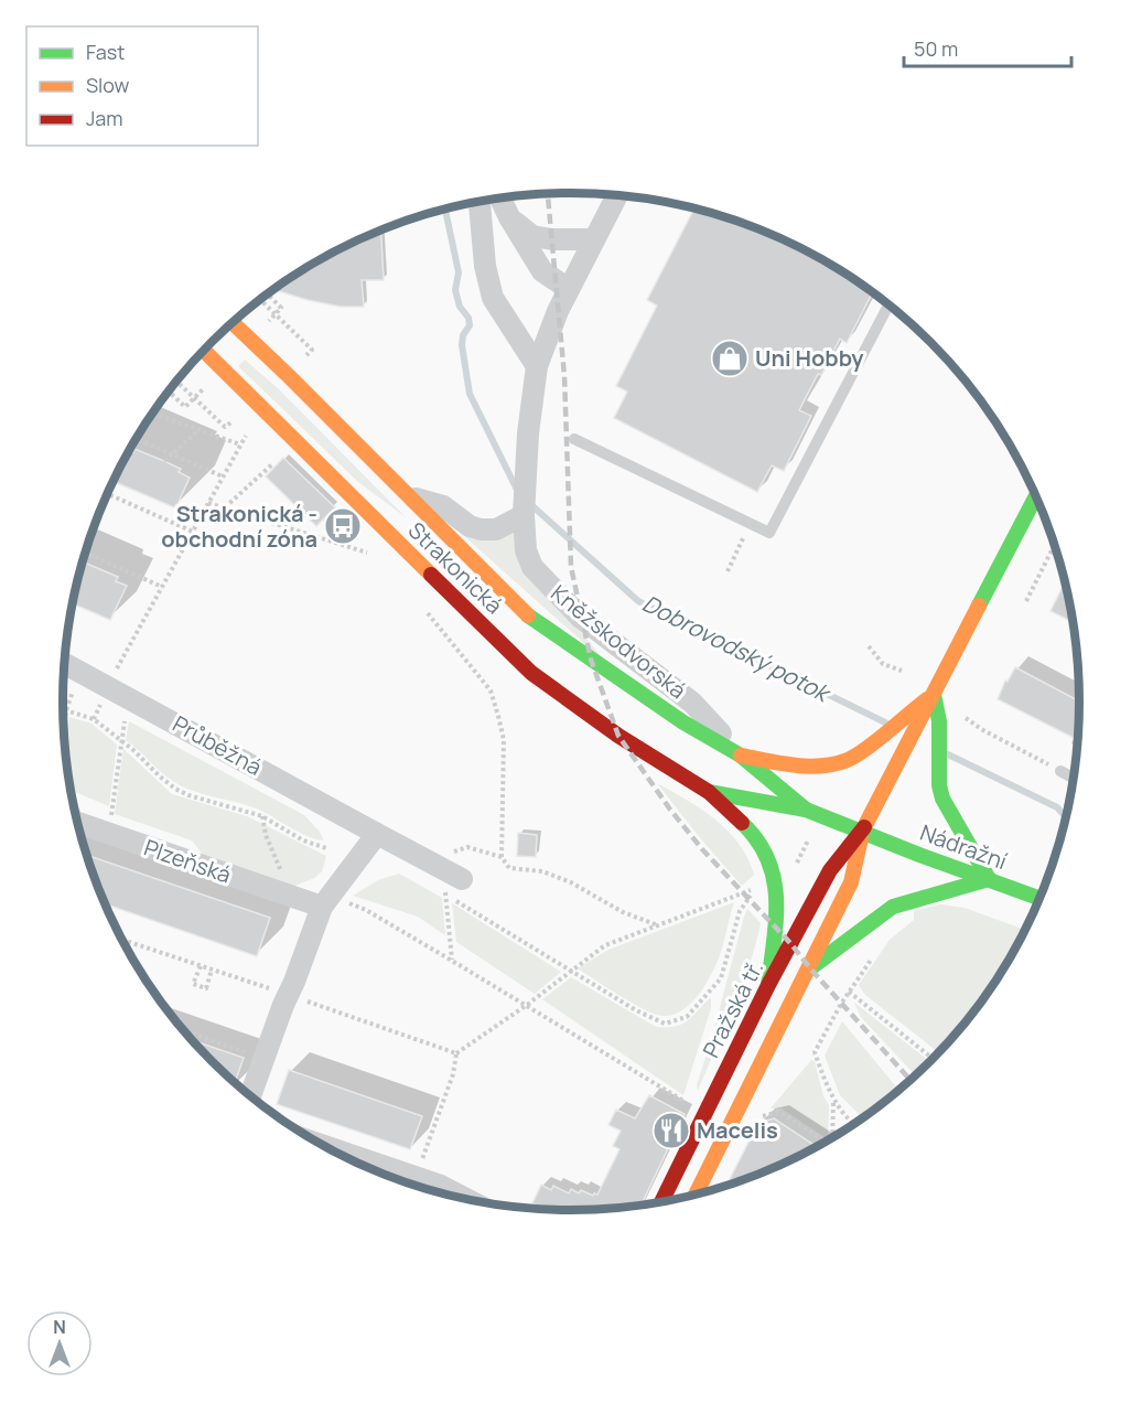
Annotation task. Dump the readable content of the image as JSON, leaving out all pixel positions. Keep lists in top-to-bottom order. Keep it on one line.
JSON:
{"streets":{"main road":["Strakonická","Nádražní","Pražská tř."],"street":["Kněžskodvorská","Průběžná","Plzeňská"]},"crossings":[["Strakonická","Kněžskodvorská"],["Nádražní","Pražská tř."]],"water":["Dobrovodský potok"],"places":{"shop":["Uni Hobby"],"bus stop":["Strakonická - obchodní zóna"],"restaurant":["Macelis"]},"legend":["Fast","Slow","Jam"],"scale_bar":"50 m","north":"top"}
